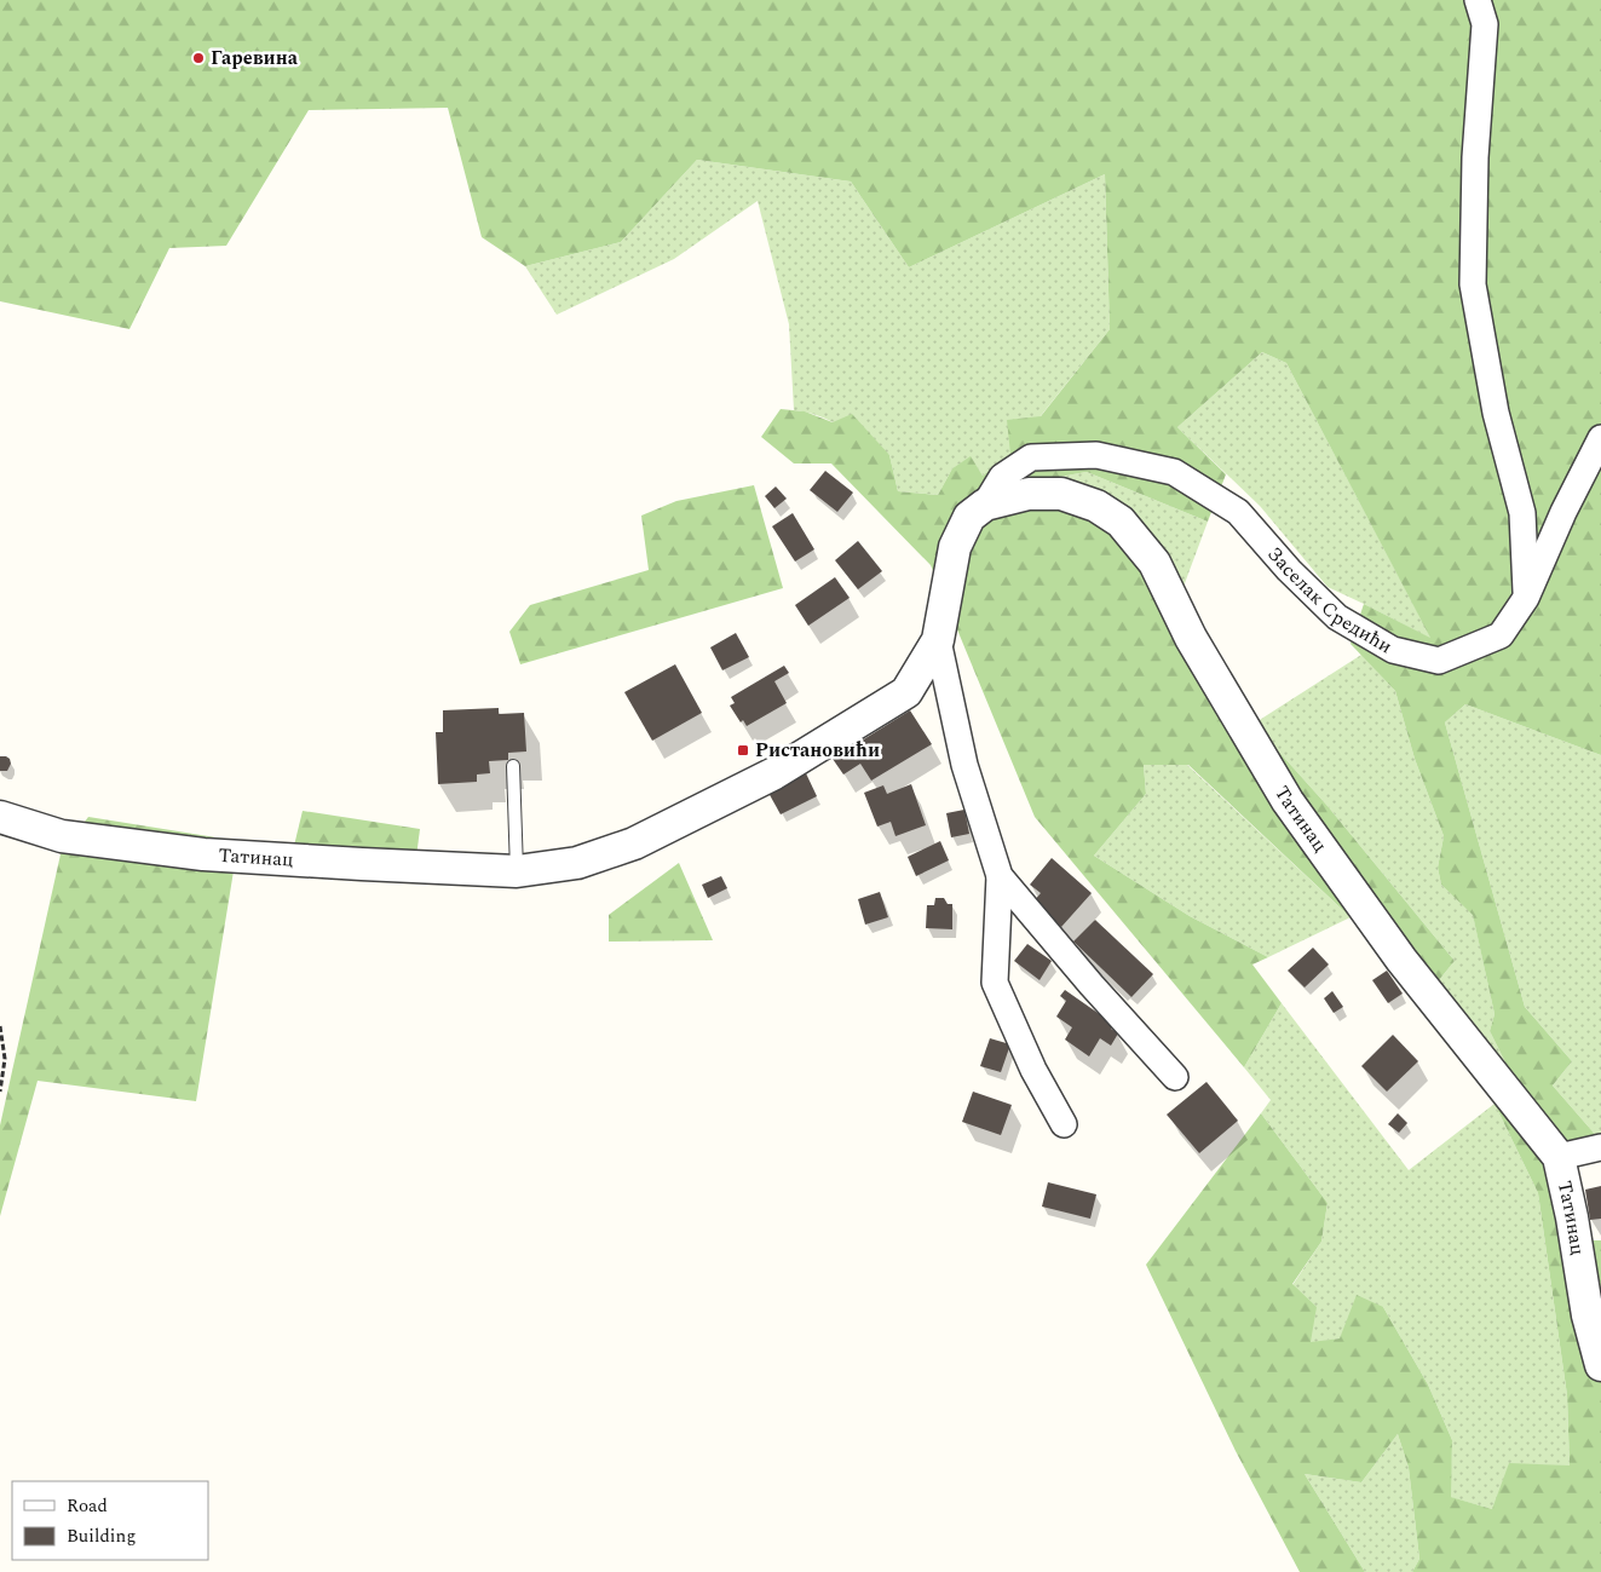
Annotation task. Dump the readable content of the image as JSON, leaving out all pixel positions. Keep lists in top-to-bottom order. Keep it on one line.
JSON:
{"streets":{"street":["Заселак Средићи","Татинац"]},"crossings":[["Заселак Средићи","Татинац"]],"places":{"other":["Гаревина"],"transit":["Ристановићи"]},"legend":["Road","Building"]}
